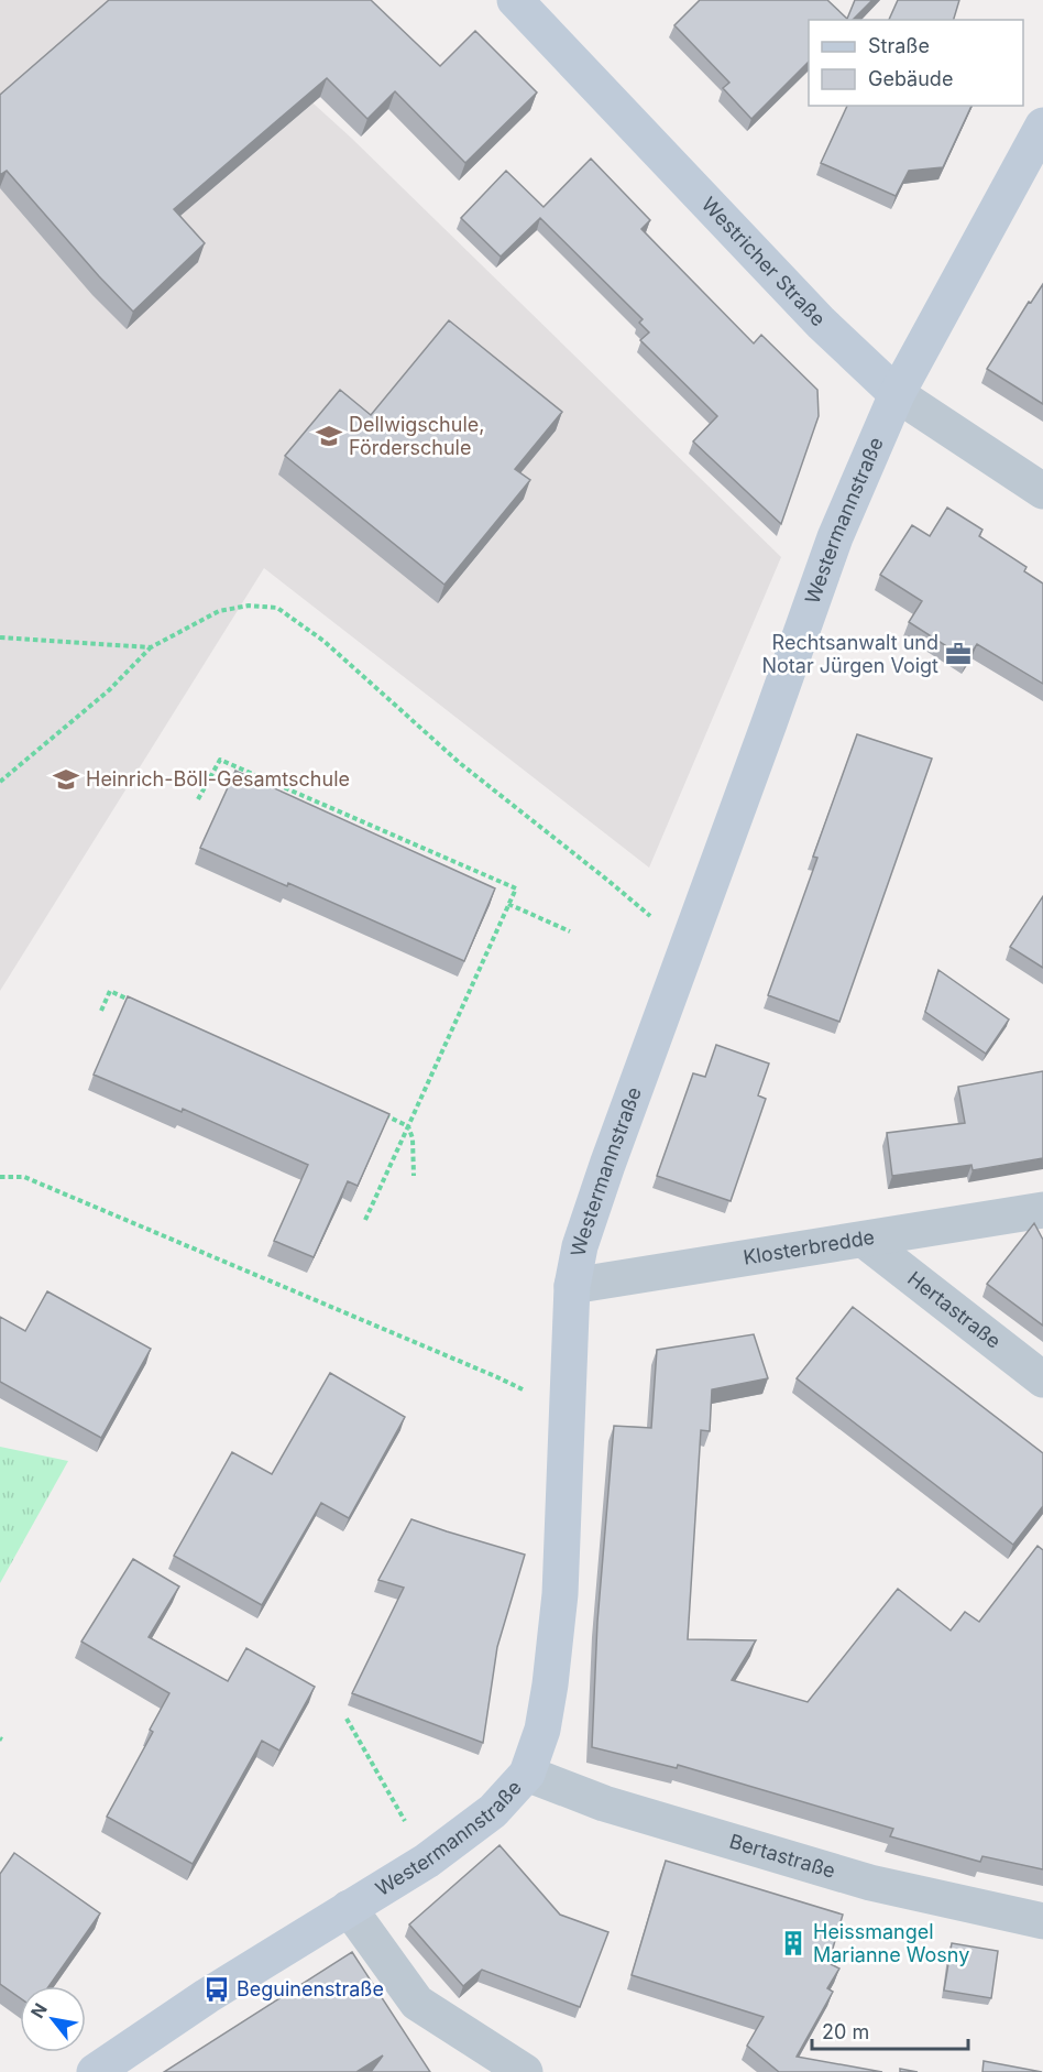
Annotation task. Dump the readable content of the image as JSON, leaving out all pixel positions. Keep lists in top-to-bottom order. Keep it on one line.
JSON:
{"streets":{"street":["Westricher Straße","Westermannstraße","Klosterbredde","Hertastraße","Bertastraße"]},"crossings":[["Westricher Straße","Westermannstraße"],["Westermannstraße","Klosterbredde"],["Westermannstraße","Bertastraße"],["Klosterbredde","Hertastraße"]],"places":{"school or university":["Dellwigschule, Förderschule","Heinrich-Böll-Gesamtschule"],"office":["Rechtsanwalt und Notar Jürgen Voigt"],"building":["Heissmangel Marianne Wosny"],"bus stop":["Beguinenstraße"]},"legend":["Straße","Gebäude"],"scale_bar":"20 m","north":"top left"}
